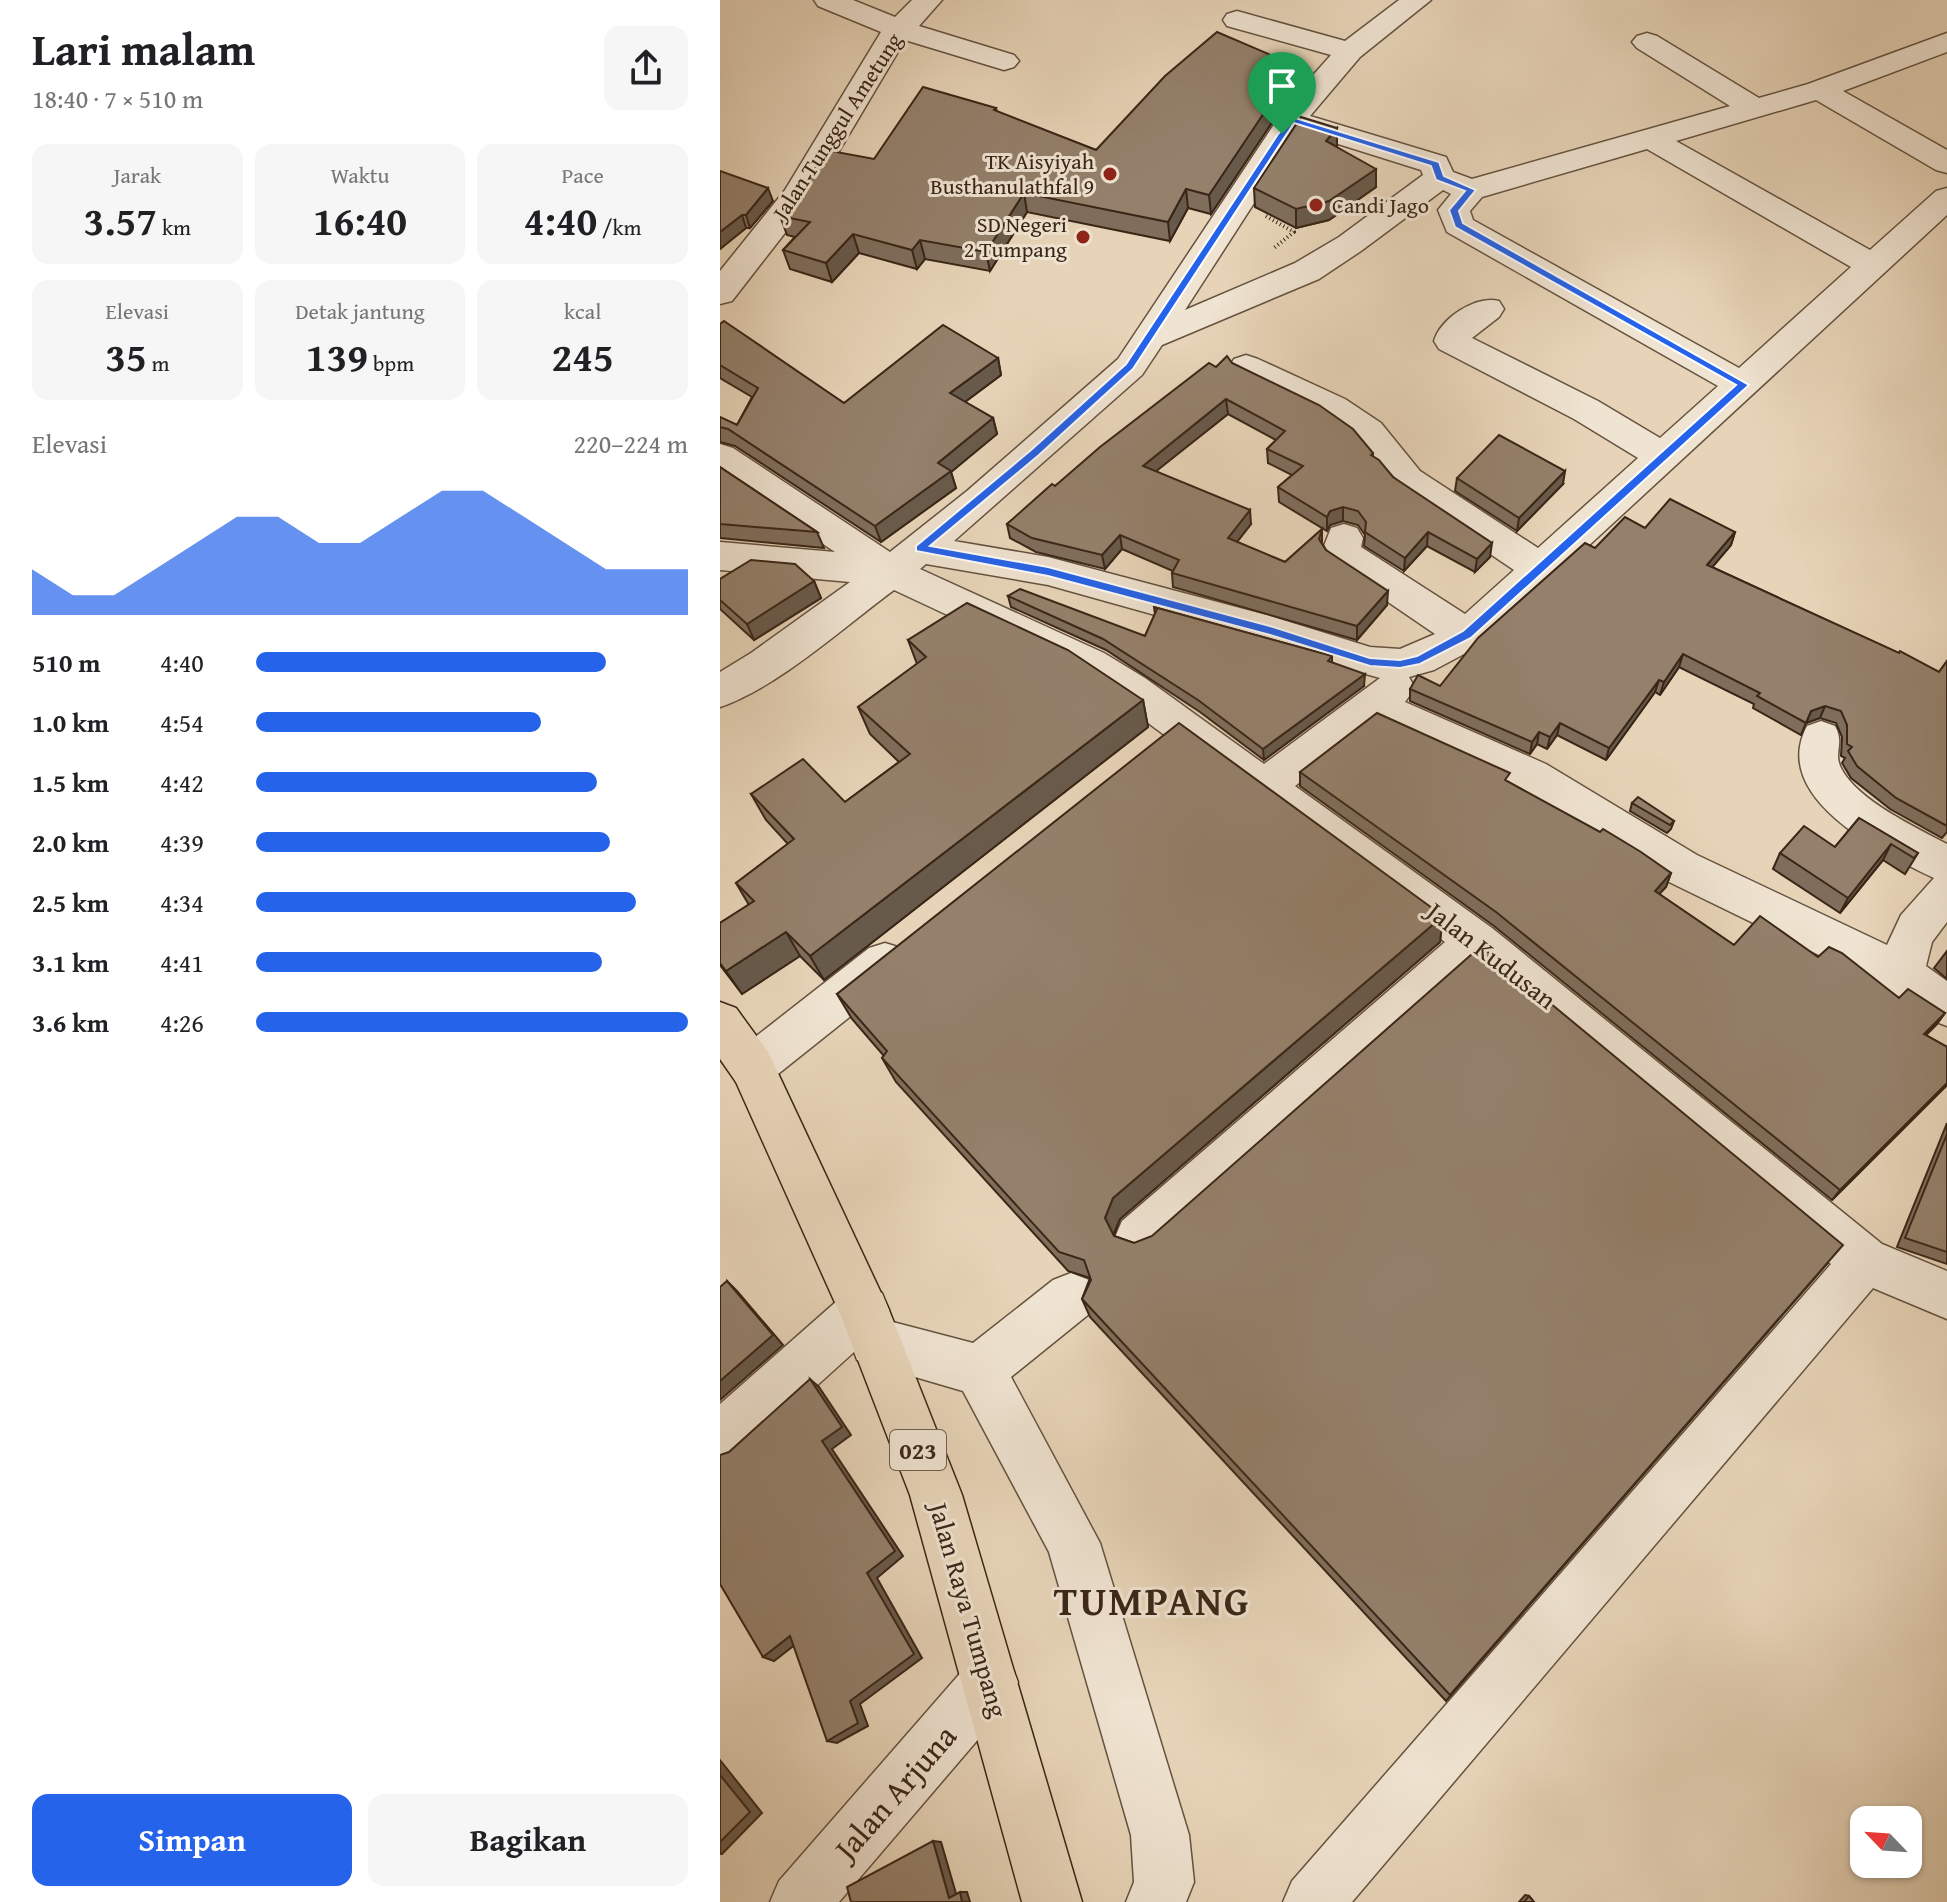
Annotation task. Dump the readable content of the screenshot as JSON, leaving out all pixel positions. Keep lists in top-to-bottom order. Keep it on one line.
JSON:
{"streets":{"main road":["023","Jalan Raya Tumpang"],"street":["Jalan Tunggul Ametung","Jalan Kudusan","Jalan Arjuna"]},"crossings":[["Jalan Raya Tumpang","Jalan Arjuna"]],"districts":["TUMPANG"],"places":["TK Aisyiyah Busthanulathfal 9","Candi Jago","SD Negeri 2 Tumpang"],"north":"top left","page":{"heading":["Lari malam","18:40 · 7 × 510 m"],"stats":[["Jarak","3.57 km"],["Waktu","16:40"],["Pace","4:40 /km"],["Elevasi","35 m"],["Detak jantung","139 bpm"],["kcal","245"]],"chart":["Elevasi","220–224 m"],"list":[{"name":"510 m","note":"4:40"},{"name":"1.0 km","note":"4:54"},{"name":"1.5 km","note":"4:42"},{"name":"2.0 km","note":"4:39"},{"name":"2.5 km","note":"4:34"},{"name":"3.1 km","note":"4:41"},{"name":"3.6 km","note":"4:26"}],"buttons":["Simpan","Bagikan"]}}
